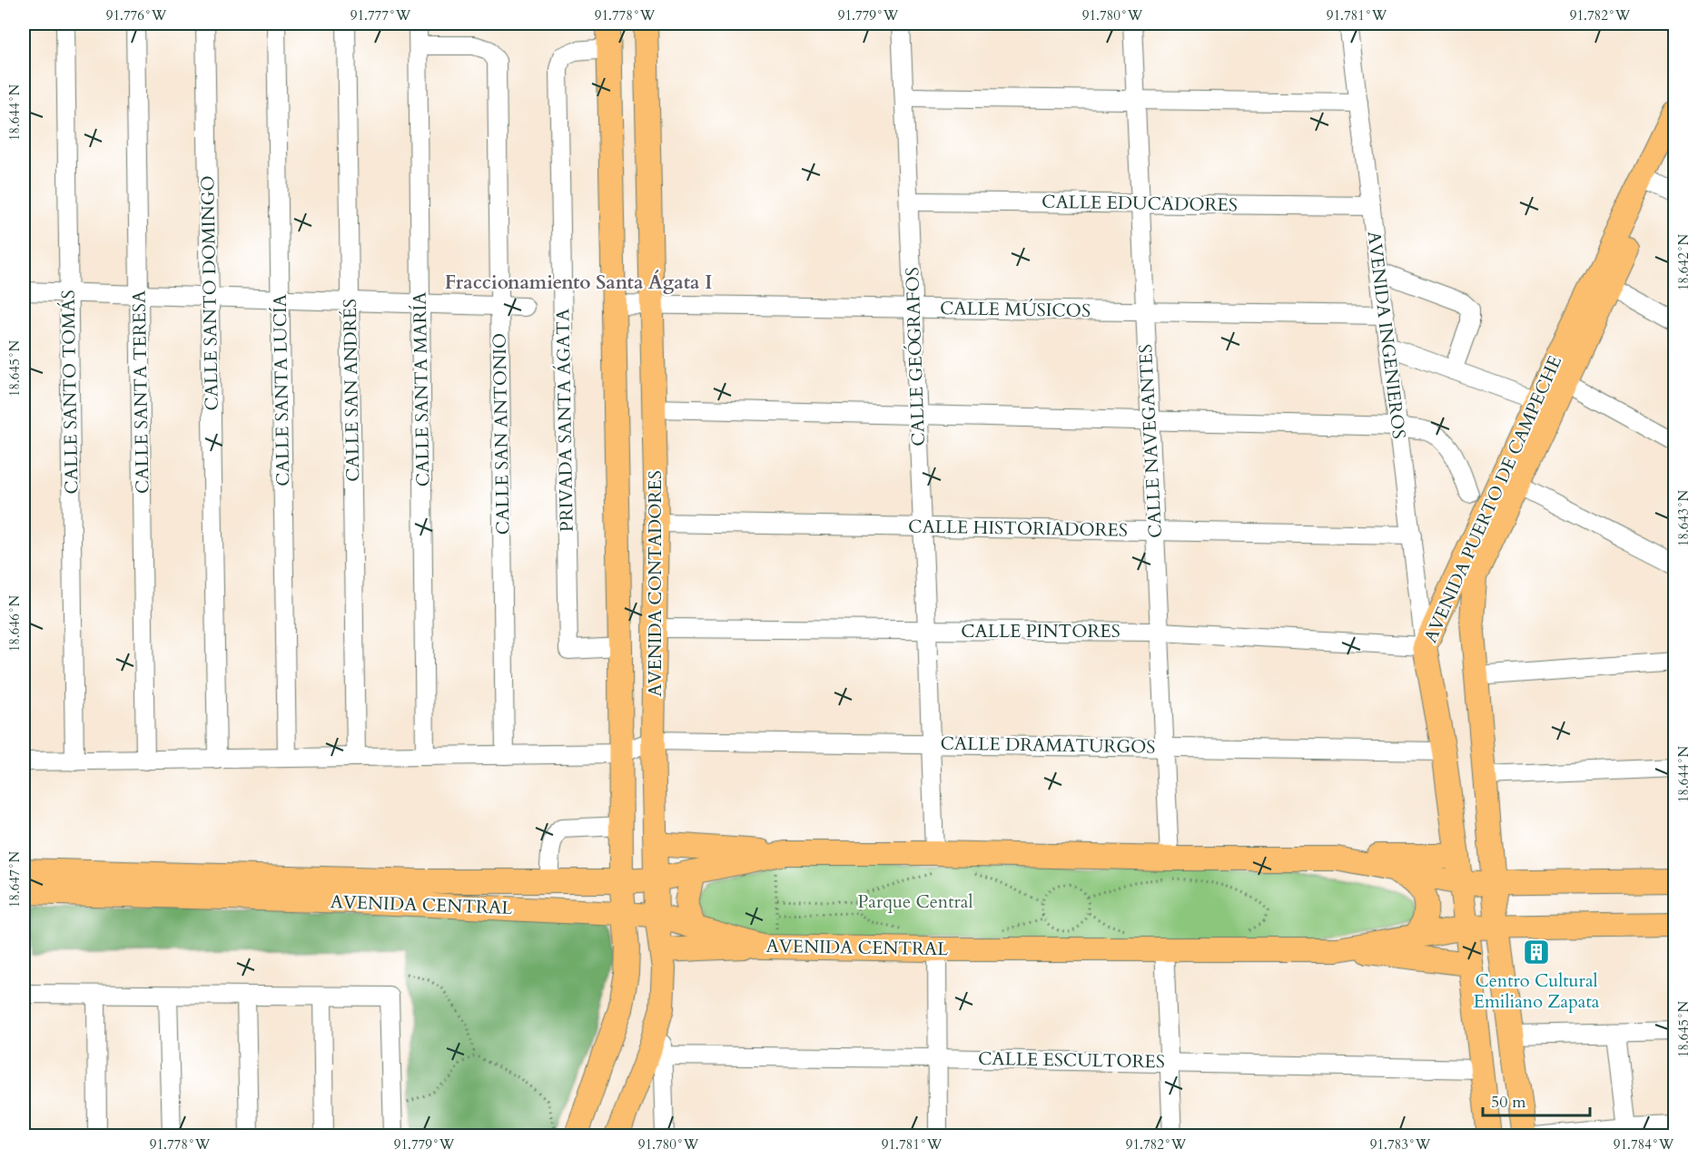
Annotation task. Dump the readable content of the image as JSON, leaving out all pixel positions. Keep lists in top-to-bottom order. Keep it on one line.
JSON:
{"streets":{"main road":["AVENIDA PUERTO DE CAMPECHE","AVENIDA CONTADORES","AVENIDA CENTRAL"],"street":["CALLE EDUCADORES","CALLE SANTO DOMINGO","CALLE MÚSICOS","AVENIDA INGENIEROS","CALLE GEÓGRAFOS","CALLE SANTA MARÍA","CALLE SANTA LUCÍA","CALLE SAN ANDRÉS","CALLE SANTO TOMÁS","CALLE SANTA TERESA","PRIVADA SANTA ÁGATA","CALLE SAN ANTONIO","CALLE NAVEGANTES","CALLE HISTORIADORES","CALLE PINTORES","CALLE DRAMATURGOS","CALLE ESCULTORES"]},"crossings":[["CALLE EDUCADORES","AVENIDA INGENIEROS"],["CALLE EDUCADORES","CALLE GEÓGRAFOS"],["CALLE EDUCADORES","CALLE NAVEGANTES"],["CALLE MÚSICOS","AVENIDA INGENIEROS"],["CALLE MÚSICOS","CALLE GEÓGRAFOS"],["CALLE MÚSICOS","CALLE NAVEGANTES"],["CALLE MÚSICOS","AVENIDA CONTADORES"],["AVENIDA INGENIEROS","AVENIDA PUERTO DE CAMPECHE"],["AVENIDA INGENIEROS","CALLE HISTORIADORES"],["AVENIDA INGENIEROS","CALLE PINTORES"],["CALLE GEÓGRAFOS","CALLE HISTORIADORES"],["CALLE GEÓGRAFOS","CALLE PINTORES"],["CALLE GEÓGRAFOS","CALLE DRAMATURGOS"],["CALLE GEÓGRAFOS","AVENIDA CENTRAL"],["CALLE SANTA MARÍA","CALLE SAN ANTONIO"],["PRIVADA SANTA ÁGATA","AVENIDA CONTADORES"],["CALLE NAVEGANTES","CALLE HISTORIADORES"],["CALLE NAVEGANTES","CALLE PINTORES"],["CALLE NAVEGANTES","CALLE DRAMATURGOS"],["CALLE NAVEGANTES","AVENIDA CENTRAL"],["AVENIDA PUERTO DE CAMPECHE","CALLE PINTORES"],["AVENIDA PUERTO DE CAMPECHE","CALLE DRAMATURGOS"],["AVENIDA PUERTO DE CAMPECHE","AVENIDA CENTRAL"],["AVENIDA PUERTO DE CAMPECHE","CALLE ESCULTORES"],["CALLE HISTORIADORES","AVENIDA CONTADORES"],["AVENIDA CONTADORES","CALLE PINTORES"],["AVENIDA CONTADORES","CALLE DRAMATURGOS"],["AVENIDA CONTADORES","AVENIDA CENTRAL"]],"districts":["Fraccionamiento Santa Ágata I"],"parks":["Parque Central"],"places":{"building":["Centro Cultural Emiliano Zapata"]},"scale_bar":"50 m","coordinates":["91.776°W","91.777°W","91.778°W","91.779°W","91.780°W","91.781°W","91.782°W","18.644°N","18.642°N","18.645°N","18.643°N","18.646°N","18.647°N","91.783°W","91.784°W"]}
